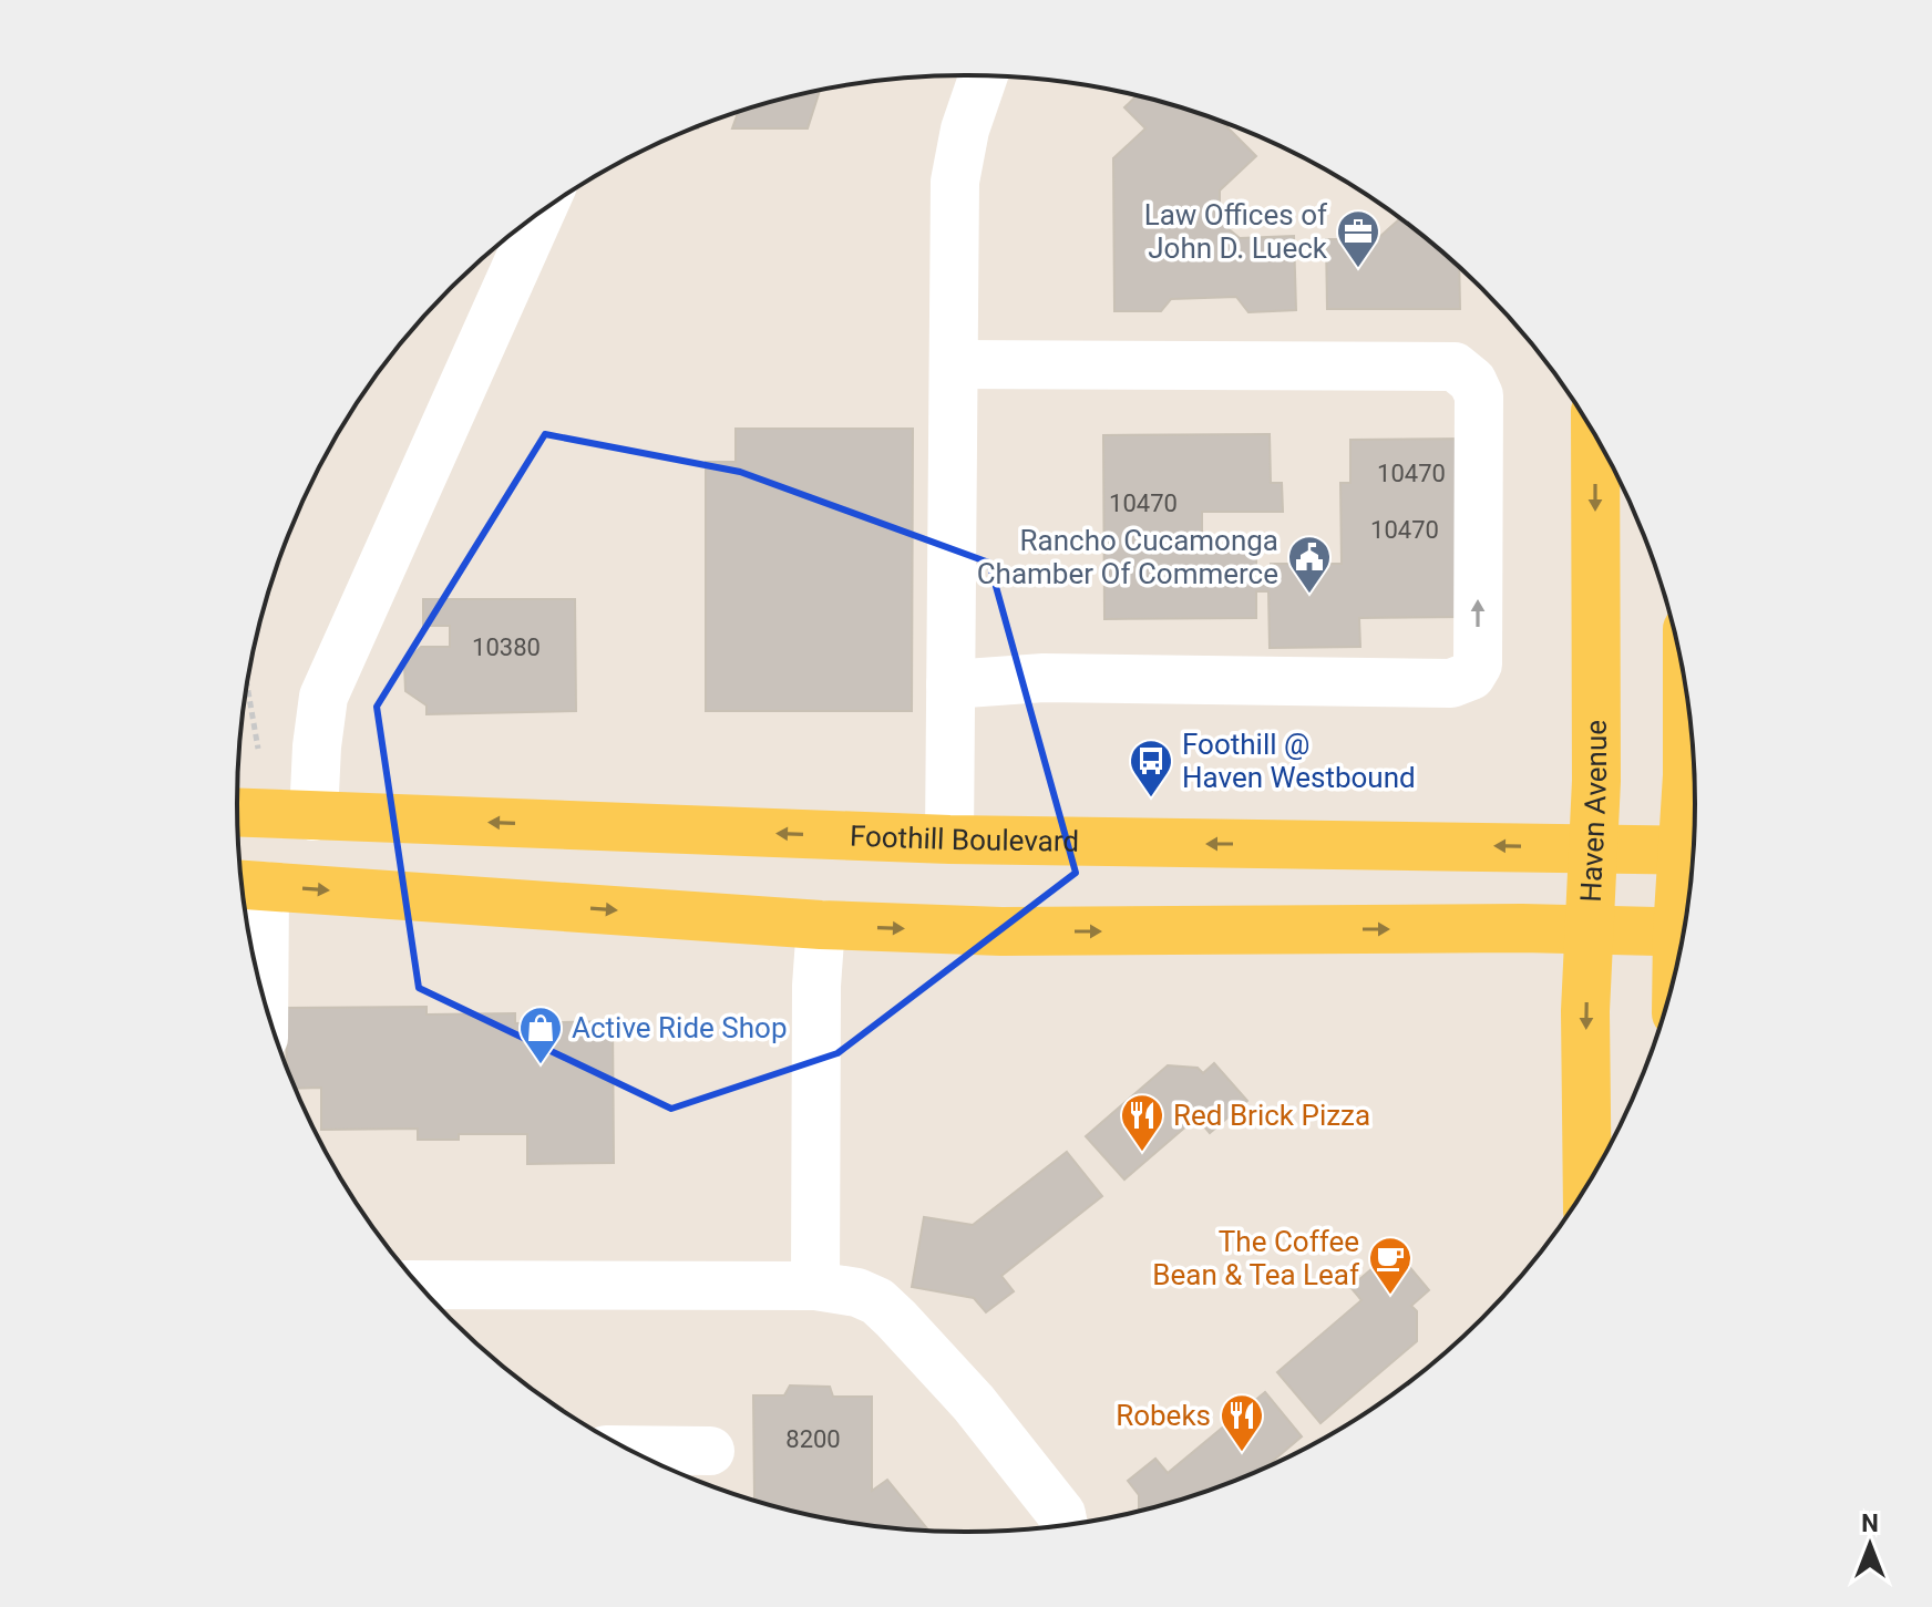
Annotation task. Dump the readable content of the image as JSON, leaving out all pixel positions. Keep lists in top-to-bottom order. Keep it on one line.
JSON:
{"streets":{"main road":["Haven Avenue","Foothill Boulevard"]},"crossings":[["Haven Avenue","Foothill Boulevard"]],"one_way":["Haven Avenue"],"places":{"office":["Law Offices of John D. Lueck"],"public building":["Rancho Cucamonga Chamber Of Commerce"],"bus stop":["Foothill @ Haven Westbound"],"shop":["Active Ride Shop"],"restaurant":["Red Brick Pizza","Robeks"],"cafe":["The Coffee Bean & Tea Leaf"]},"house_numbers":["10470","10470","10470","10380","8200"],"north":"top"}
